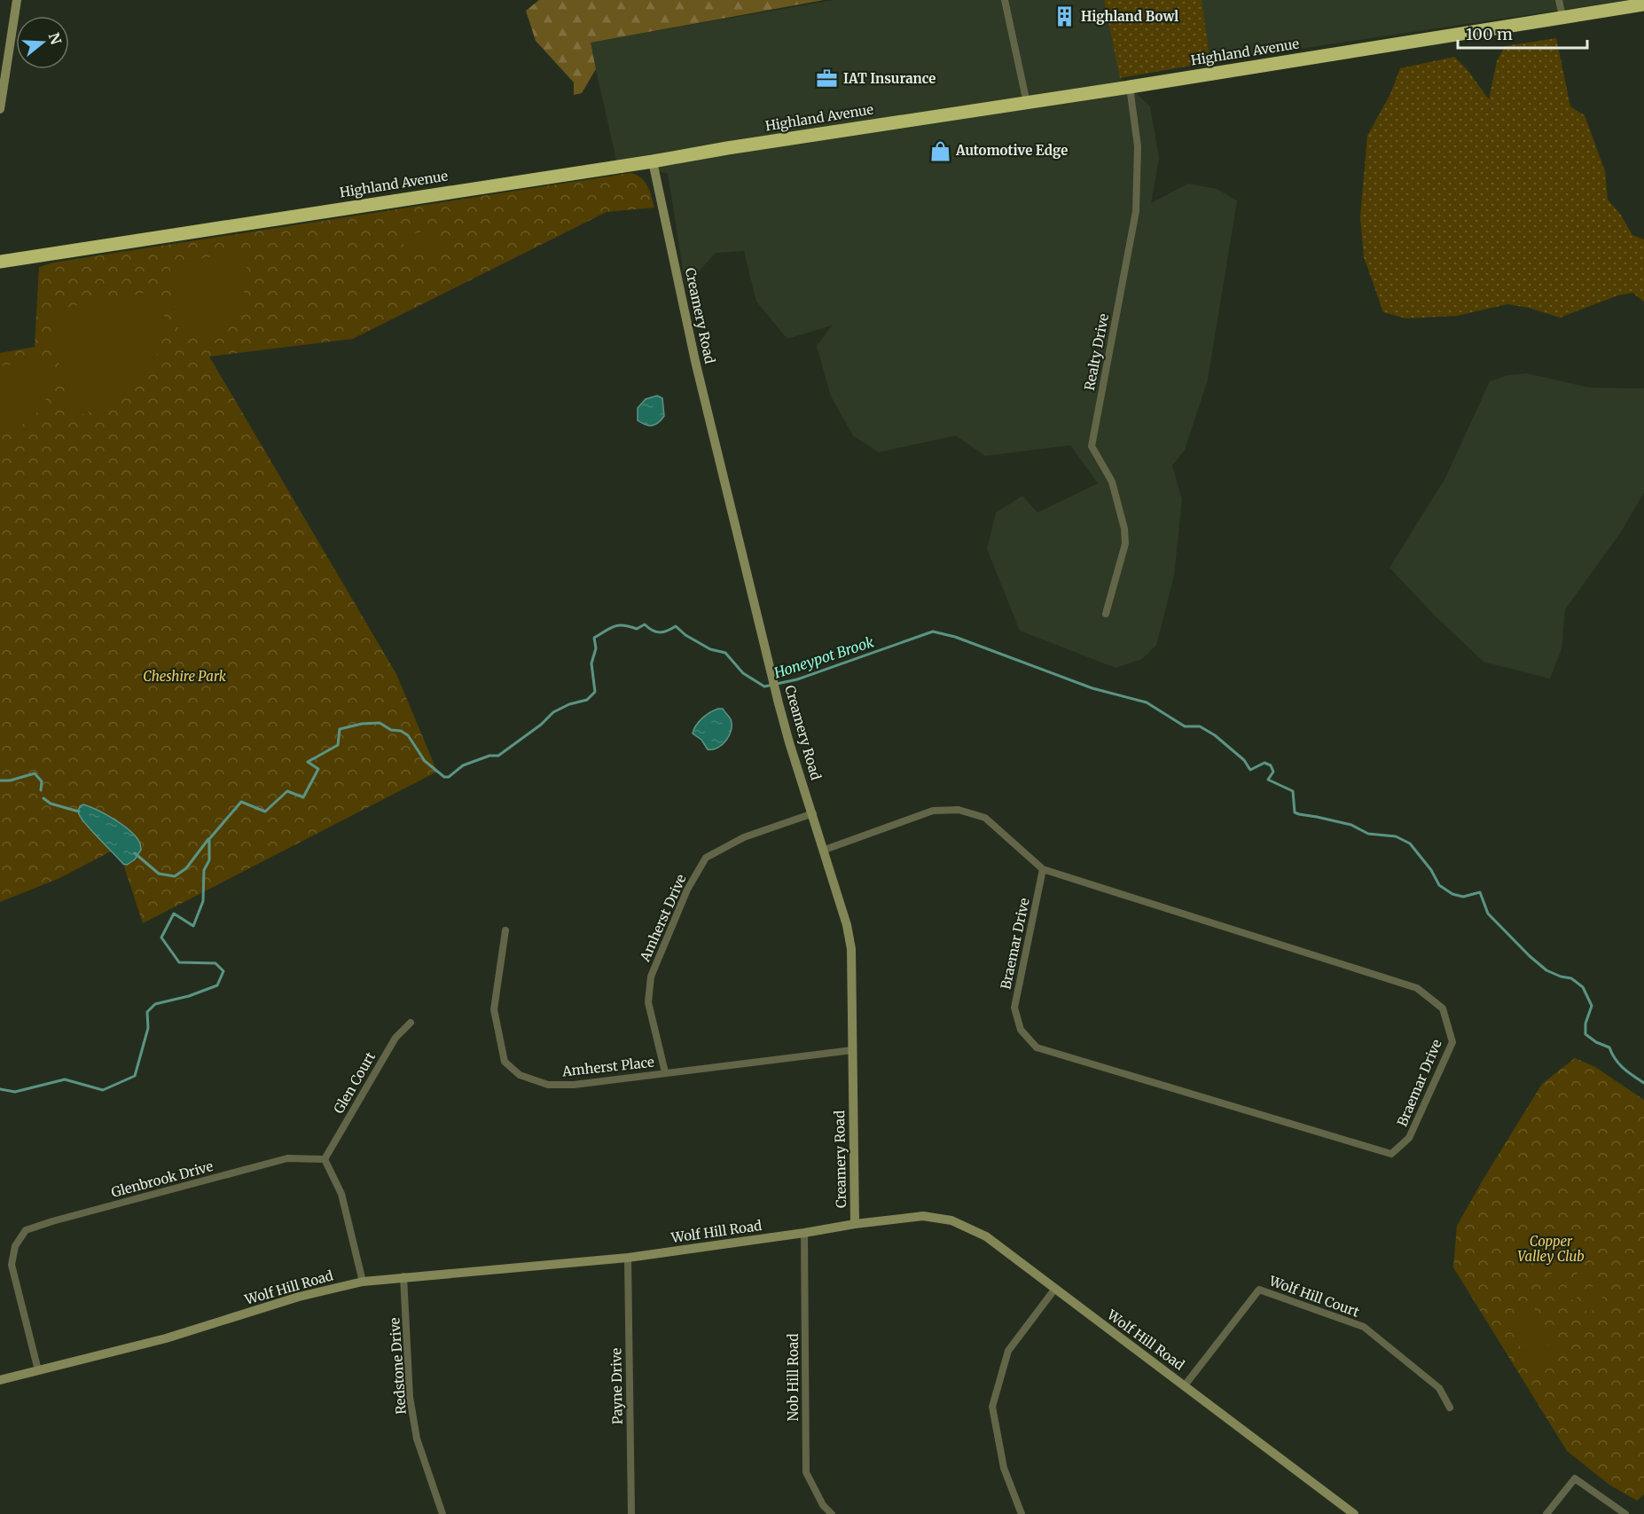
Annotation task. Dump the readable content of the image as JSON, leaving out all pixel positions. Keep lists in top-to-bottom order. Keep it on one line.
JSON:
{"streets":{"highway":["Highland Avenue"],"street":["Creamery Road","Realty Drive","Amherst Drive","Braemar Drive","Amherst Place","Glen Court","Glenbrook Drive","Wolf Hill Road","Wolf Hill Court","Redstone Drive","Nob Hill Road","Payne Drive"]},"crossings":[["Highland Avenue","Creamery Road"],["Highland Avenue","Realty Drive"],["Creamery Road","Amherst Drive"],["Creamery Road","Braemar Drive"],["Creamery Road","Amherst Place"],["Creamery Road","Wolf Hill Road"],["Amherst Drive","Amherst Place"],["Glen Court","Glenbrook Drive"],["Glenbrook Drive","Wolf Hill Road"],["Wolf Hill Road","Wolf Hill Court"],["Wolf Hill Road","Redstone Drive"],["Wolf Hill Road","Nob Hill Road"],["Wolf Hill Road","Payne Drive"]],"water":["Honeypot Brook"],"parks":["Cheshire Park","Copper Valley Club"],"places":{"building":["Highland Bowl"],"office":["IAT Insurance"],"shop":["Automotive Edge"]},"scale_bar":"100 m","north":"right"}
